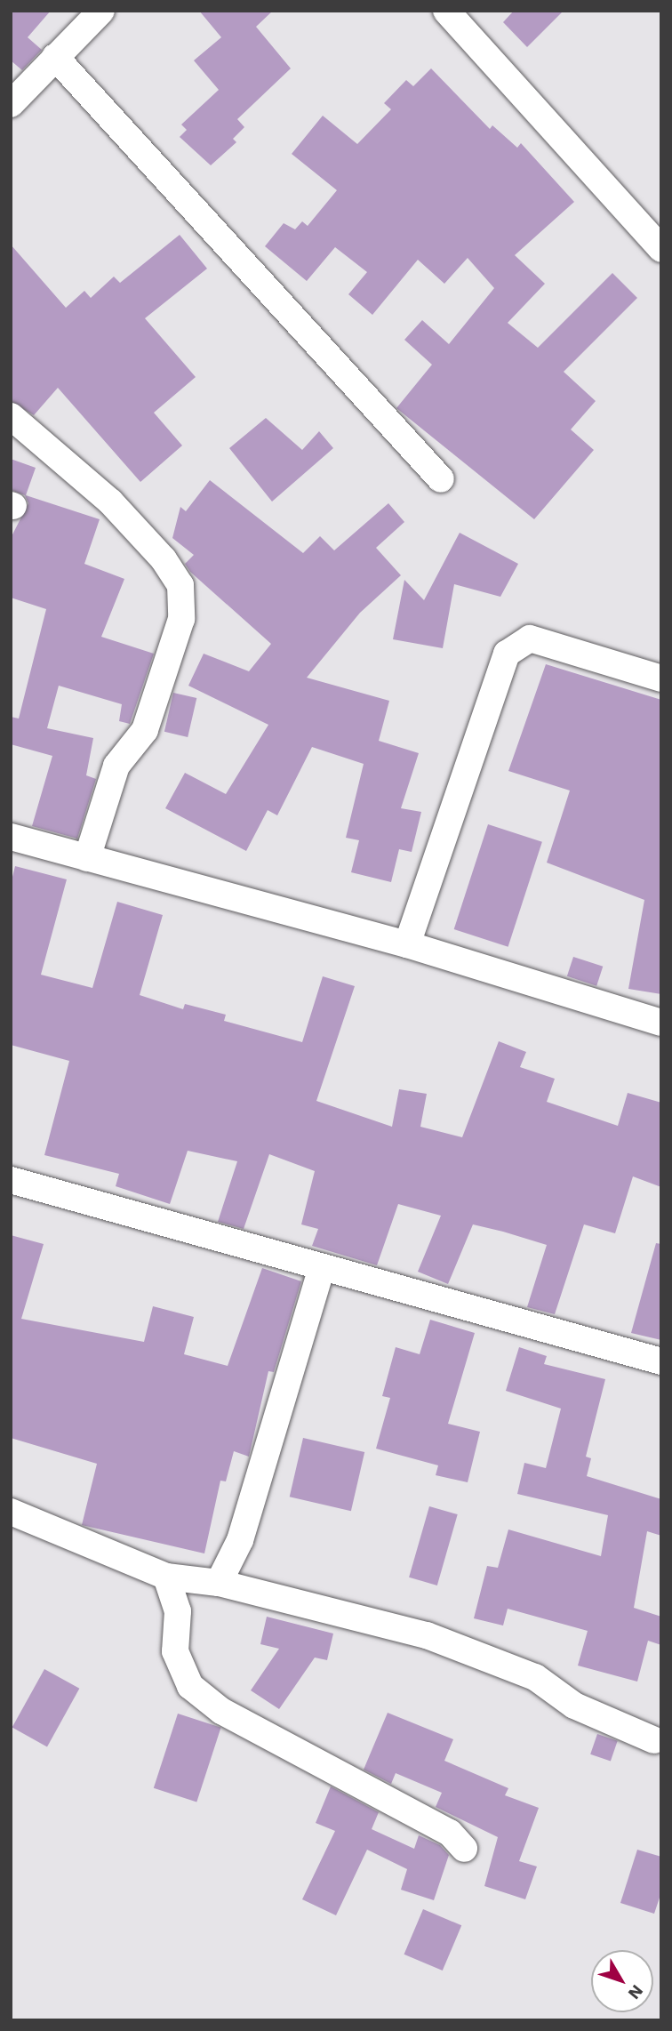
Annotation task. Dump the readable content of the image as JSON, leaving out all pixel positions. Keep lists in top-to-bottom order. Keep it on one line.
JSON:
{"north":"bottom right"}
